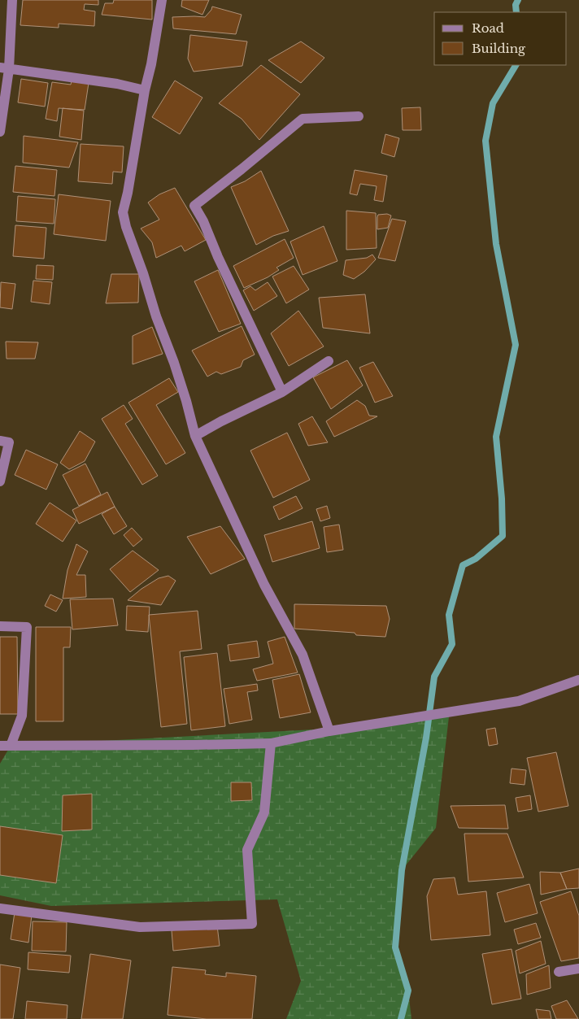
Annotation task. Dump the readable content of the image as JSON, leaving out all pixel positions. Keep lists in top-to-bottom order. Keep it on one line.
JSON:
{"legend":["Road","Building"]}
